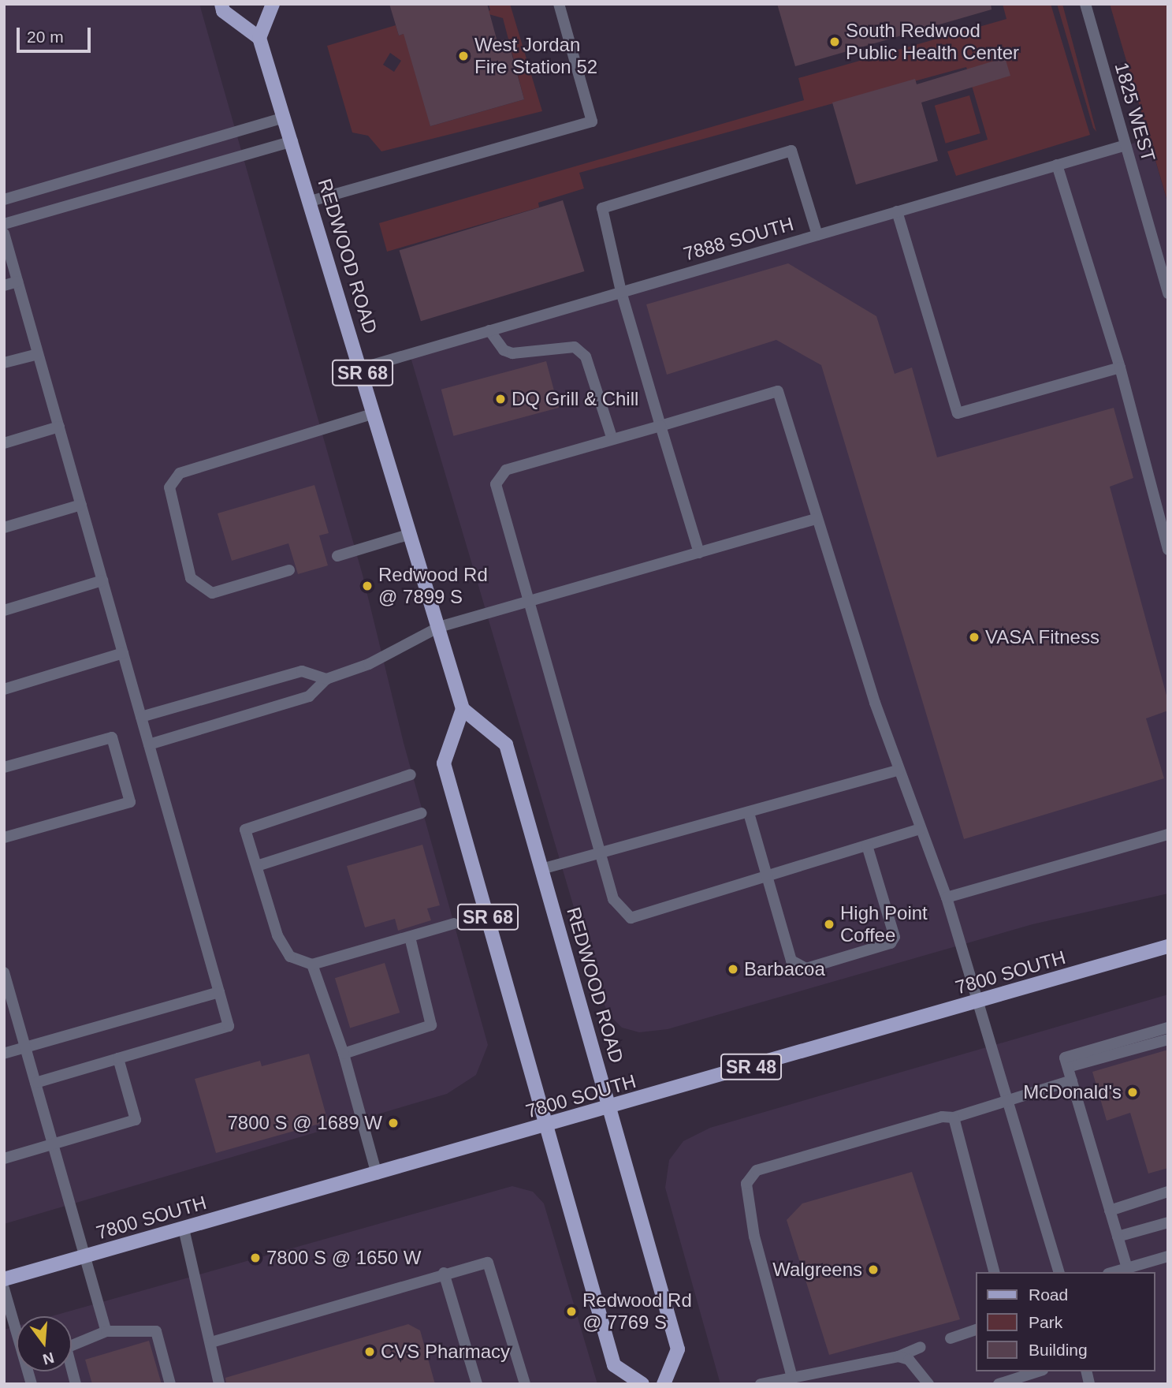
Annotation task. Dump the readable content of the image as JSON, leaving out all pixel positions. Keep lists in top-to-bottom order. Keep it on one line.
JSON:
{"streets":{"main road":["REDWOOD ROAD","SR 68","7800 SOUTH","SR 48"],"street":["1825 WEST","7888 SOUTH"]},"crossings":[["1825 WEST","7888 SOUTH"],["7888 SOUTH","REDWOOD ROAD"],["REDWOOD ROAD","SR 68"],["REDWOOD ROAD","7800 SOUTH"],["SR 68","7800 SOUTH"]],"places":["South Redwood Public Health Center","West Jordan Fire Station 52","DQ Grill & Chill","Redwood Rd @ 7899 S","VASA Fitness","High Point Coffee","Barbacoa","McDonald's","7800 S @ 1689 W","7800 S @ 1650 W","Walgreens","Redwood Rd @ 7769 S","CVS Pharmacy"],"legend":["Road","Park","Building"],"scale_bar":"20 m","north":"bottom"}
